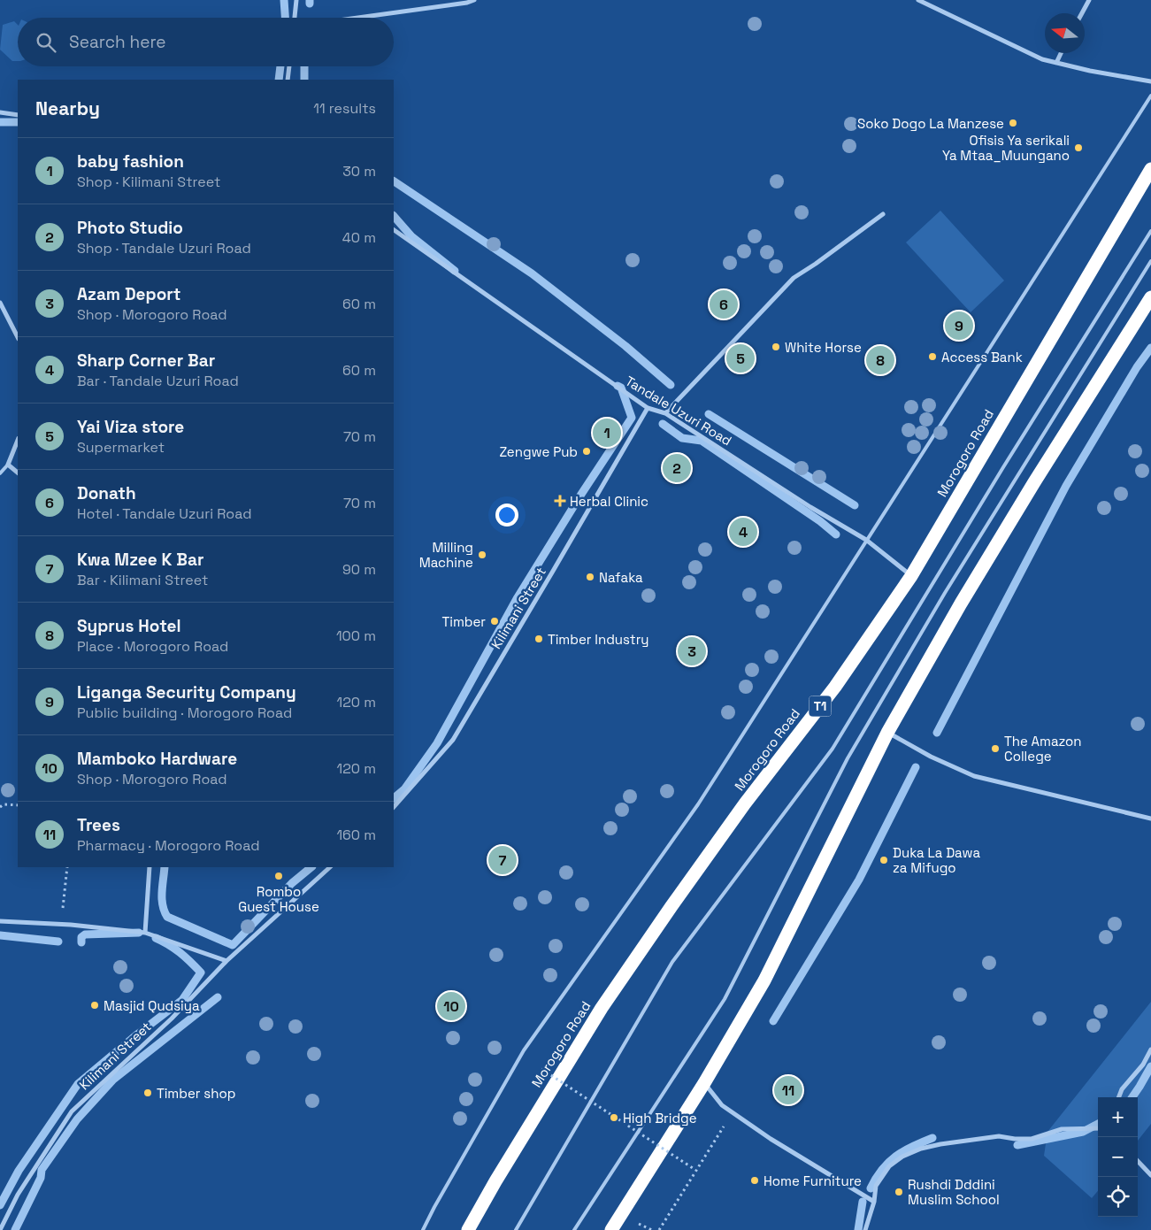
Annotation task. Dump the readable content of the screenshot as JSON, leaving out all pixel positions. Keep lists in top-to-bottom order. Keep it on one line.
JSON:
{"streets":{"highway":["Morogoro Road","T1"],"street":["Tandale Uzuri Road","Kilimani Street"]},"crossings":[["Tandale Uzuri Road","Morogoro Road"],["Tandale Uzuri Road","Kilimani Street"]],"places":{"other":["Soko Dogo La Manzese","Ofisis Ya serikali Ya Mtaa_Muungano","White Horse","Access Bank","Zengwe Pub","Milling Machine","Nafaka","Timber","Timber Industry","The Amazon College","Duka La Dawa za Mifugo","Rombo Guest House","Masjid Qudsiya","Timber shop","High Bridge","Home Furniture","Rushdi Dddini Muslim School"],"health":["Herbal Clinic"]},"north":"left","page":{"search":"Search here","heading":["Nearby","11 results"],"list":[{"mark":"1","name":"baby fashion","note":"Shop · Kilimani Street","value":"30 m"},{"mark":"2","name":"Photo Studio","note":"Shop · Tandale Uzuri Road","value":"40 m"},{"mark":"3","name":"Azam Deport","note":"Shop · Morogoro Road","value":"60 m"},{"mark":"4","name":"Sharp Corner Bar","note":"Bar · Tandale Uzuri Road","value":"60 m"},{"mark":"5","name":"Yai Viza store","note":"Supermarket","value":"70 m"},{"mark":"6","name":"Donath","note":"Hotel · Tandale Uzuri Road","value":"70 m"},{"mark":"7","name":"Kwa Mzee K Bar","note":"Bar · Kilimani Street","value":"90 m"},{"mark":"8","name":"Syprus Hotel","note":"Place · Morogoro Road","value":"100 m"},{"mark":"9","name":"Liganga Security Company","note":"Public building · Morogoro Road","value":"120 m"},{"mark":"10","name":"Mamboko Hardware","note":"Shop · Morogoro Road","value":"120 m"},{"mark":"11","name":"Trees","note":"Pharmacy · Morogoro Road","value":"160 m"}],"pins":["6","9","5","8","1","2","4","3","7","10","11"],"map_buttons":["+","−"]}}
